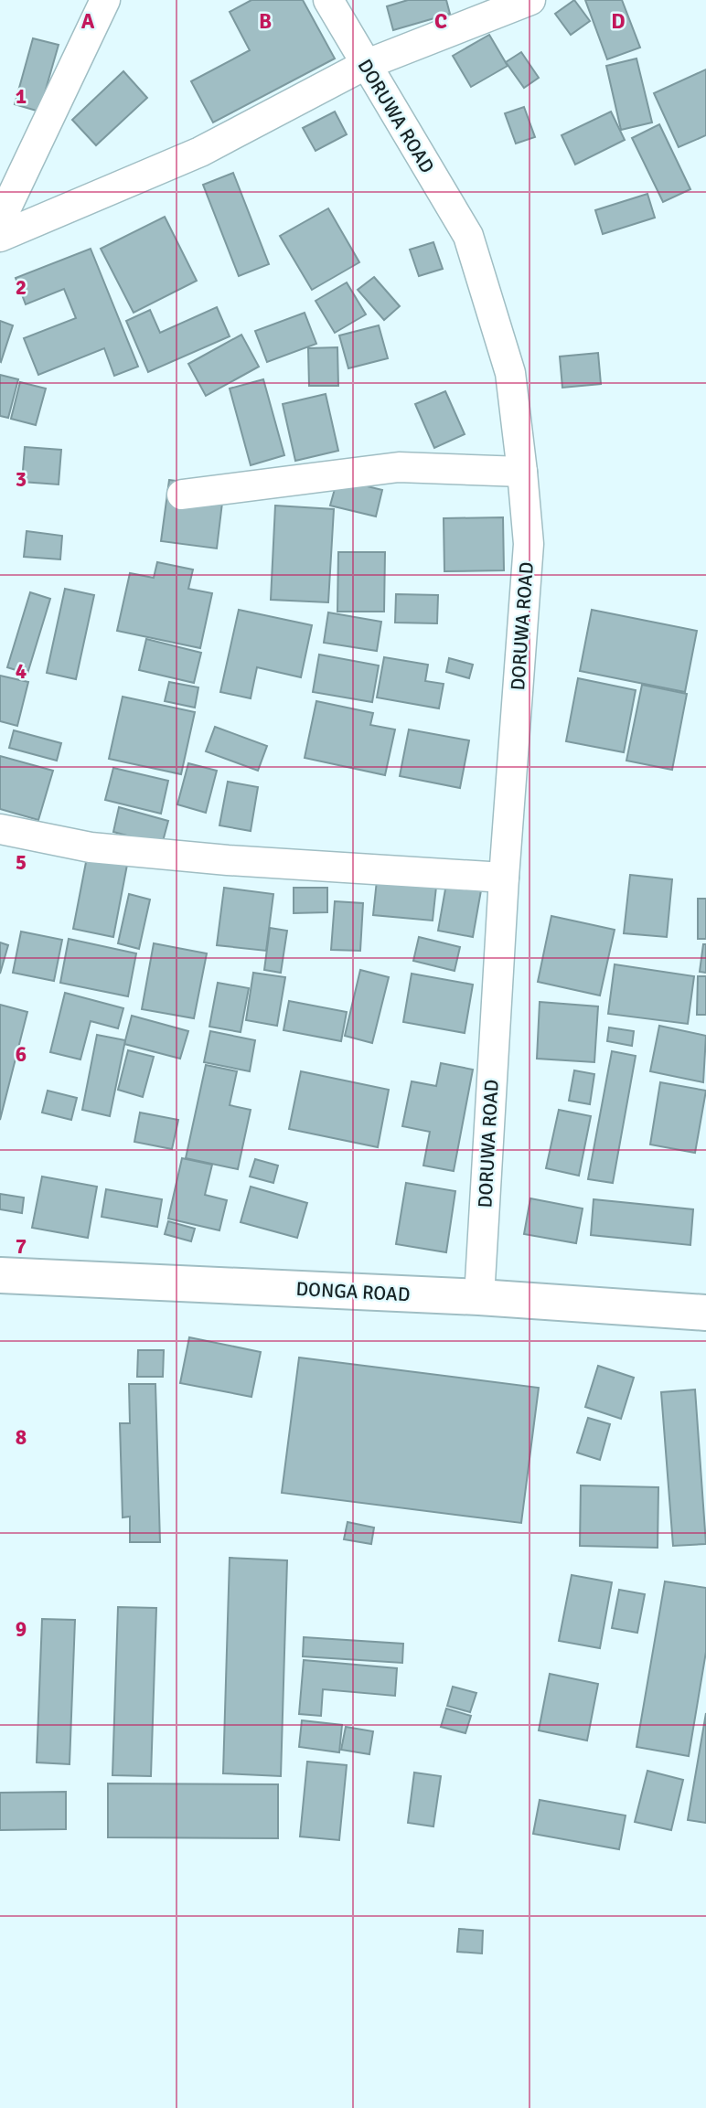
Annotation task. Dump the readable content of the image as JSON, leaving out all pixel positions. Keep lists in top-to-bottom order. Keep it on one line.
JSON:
{"streets":{"street":["DORUWA ROAD","DONGA ROAD"]},"crossings":[["DORUWA ROAD","DONGA ROAD"]],"grid":{"columns":["A","B","C","D"],"rows":["1","2","3","4","5","6","7","8","9"]}}
